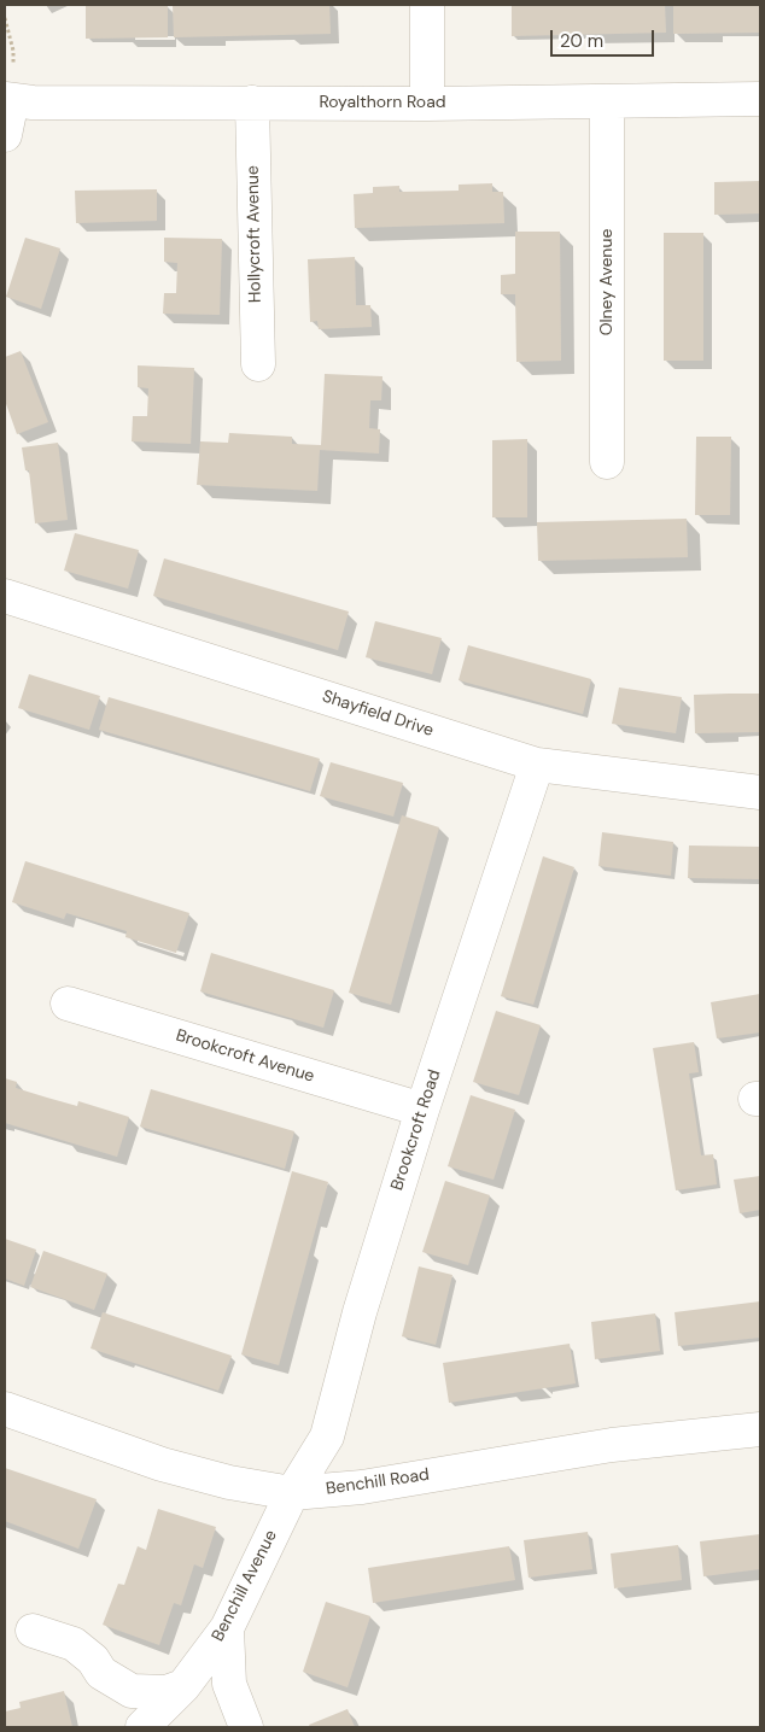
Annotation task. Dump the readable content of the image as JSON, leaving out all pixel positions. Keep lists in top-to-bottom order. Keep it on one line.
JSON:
{"streets":{"street":["Royalthorn Road","Hollycroft Avenue","Olney Avenue","Shayfield Drive","Brookcroft Avenue","Brookcroft Road","Benchill Road","Benchill Avenue"]},"crossings":[["Royalthorn Road","Hollycroft Avenue"],["Royalthorn Road","Olney Avenue"],["Shayfield Drive","Brookcroft Road"],["Brookcroft Avenue","Brookcroft Road"],["Brookcroft Road","Benchill Road"],["Brookcroft Road","Benchill Avenue"],["Benchill Road","Benchill Avenue"]],"scale_bar":"20 m"}
